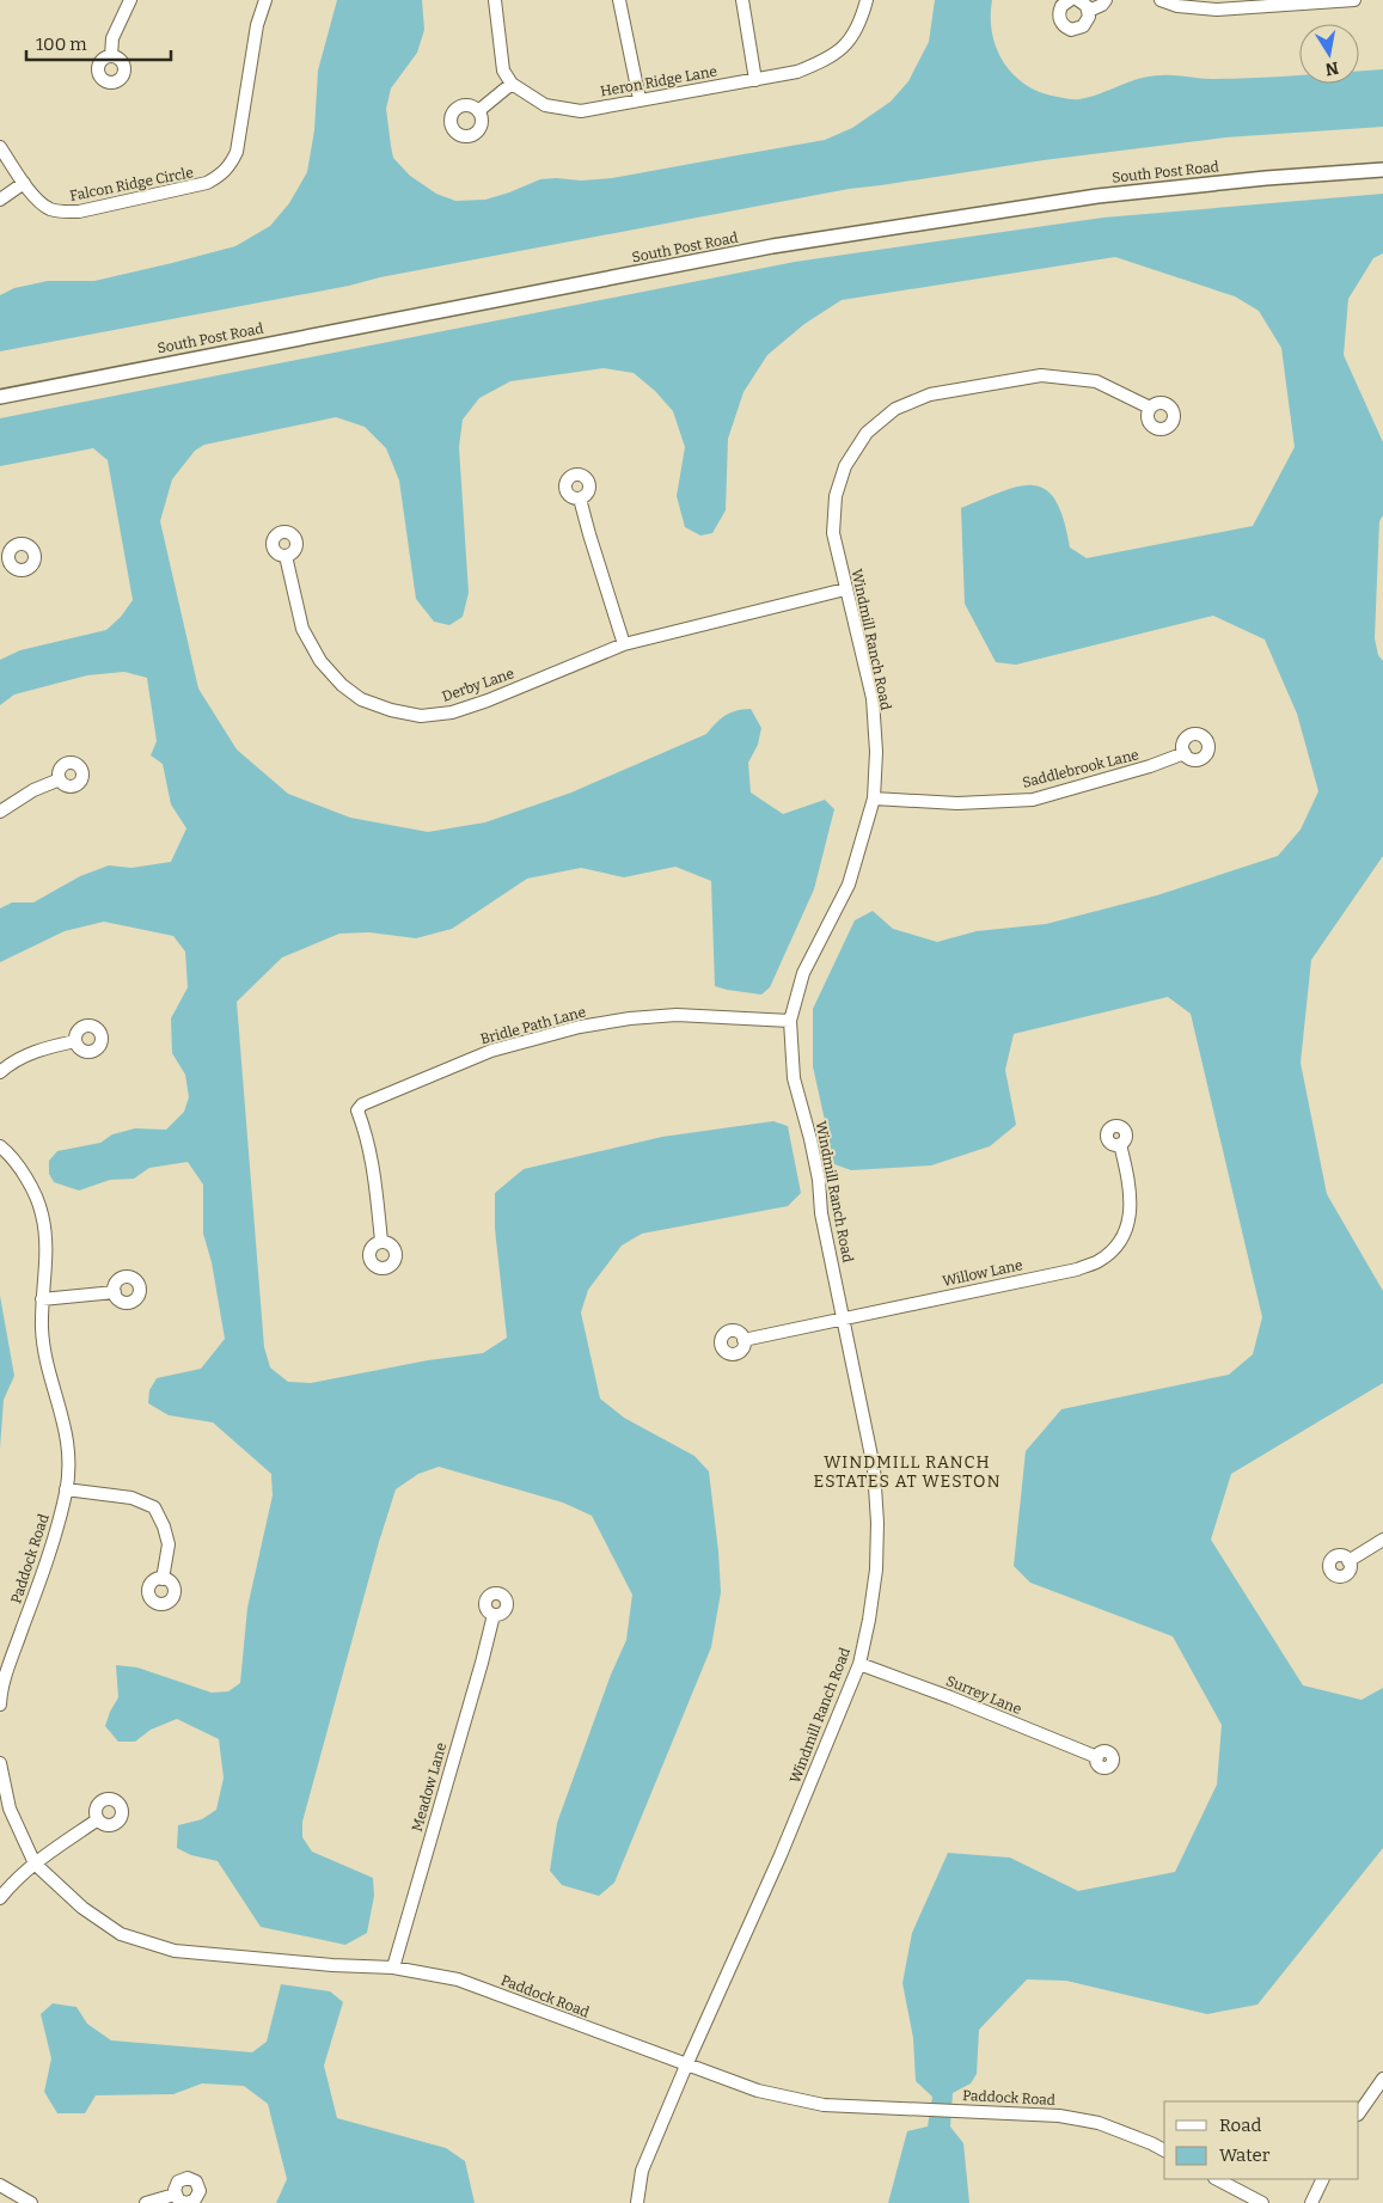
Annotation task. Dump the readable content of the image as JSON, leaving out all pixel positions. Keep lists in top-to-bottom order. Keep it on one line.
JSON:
{"streets":{"street":["Heron Ridge Lane","South Post Road","Falcon Ridge Circle","Windmill Ranch Road","Derby Lane","Saddlebrook Lane","Bridle Path Lane","Willow Lane","Paddock Road","Surrey Lane","Meadow Lane"]},"crossings":[["Windmill Ranch Road","Derby Lane"],["Windmill Ranch Road","Saddlebrook Lane"],["Windmill Ranch Road","Bridle Path Lane"],["Windmill Ranch Road","Willow Lane"],["Windmill Ranch Road","Paddock Road"],["Windmill Ranch Road","Surrey Lane"],["Paddock Road","Meadow Lane"]],"districts":["WINDMILL RANCH ESTATES AT WESTON"],"legend":["Road","Water"],"scale_bar":"100 m","north":"bottom"}
